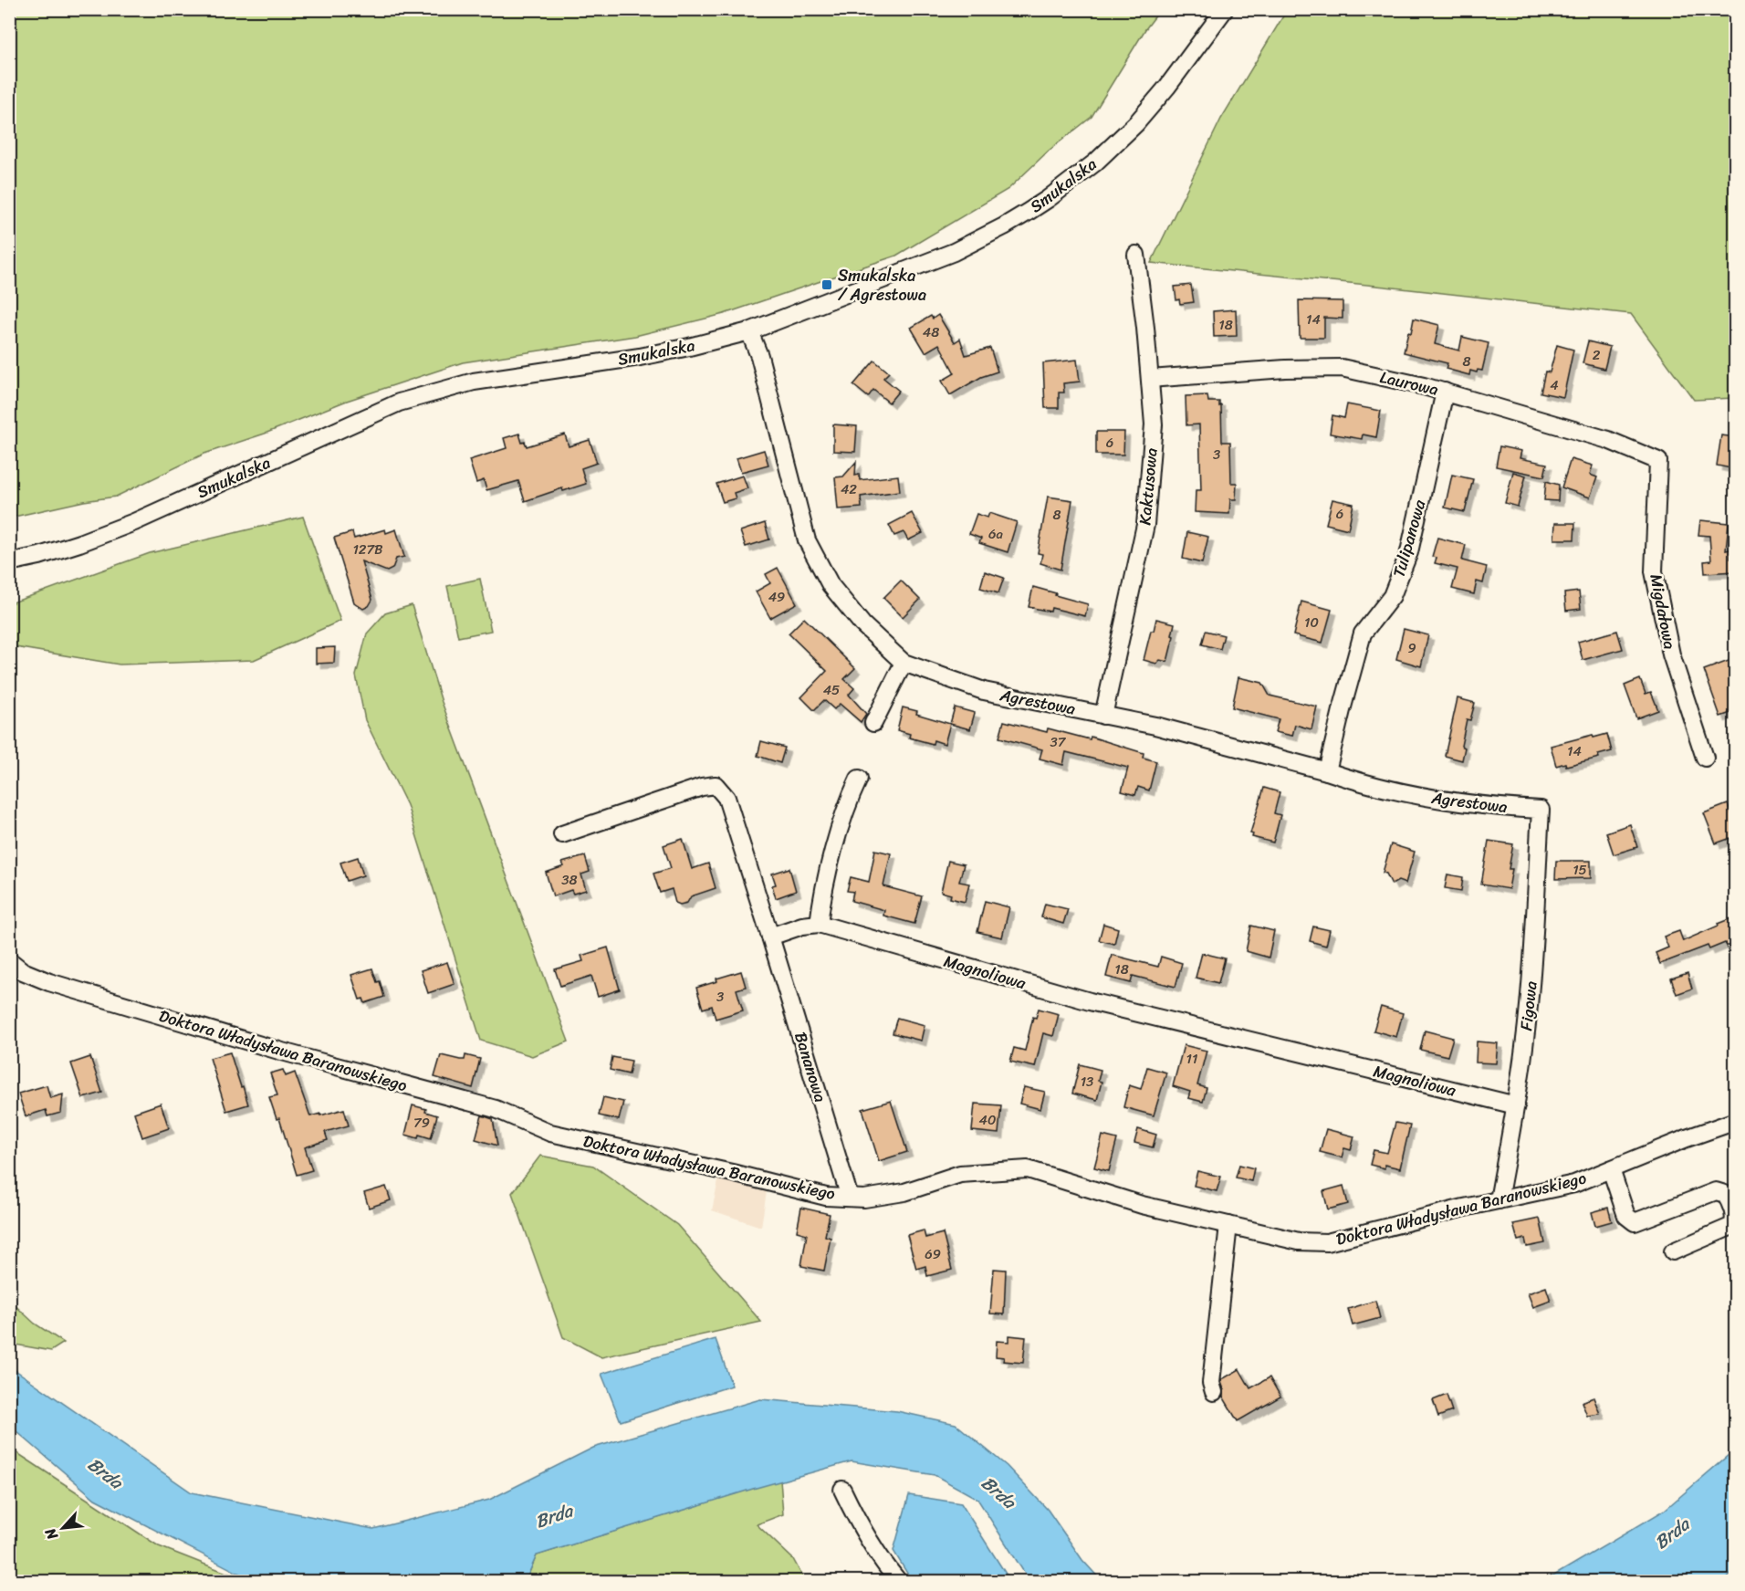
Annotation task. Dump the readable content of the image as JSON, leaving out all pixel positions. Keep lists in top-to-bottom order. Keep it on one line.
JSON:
{"streets":{"street":["Smukalska","Laurowa","Kaktusowa","Tulipanowa","Migdałowa","Agrestowa","Magnoliowa","Figowa","Doktora Władysława Baranowskiego","Bananowa"]},"crossings":[["Smukalska","Agrestowa"],["Laurowa","Kaktusowa"],["Laurowa","Tulipanowa"],["Laurowa","Migdałowa"],["Kaktusowa","Agrestowa"],["Tulipanowa","Agrestowa"],["Agrestowa","Figowa"],["Magnoliowa","Figowa"],["Magnoliowa","Bananowa"],["Figowa","Doktora Władysława Baranowskiego"],["Doktora Władysława Baranowskiego","Bananowa"]],"water":["Brda"],"places":{"transit":["Smukalska / Agrestowa"]},"house_numbers":["14","18","48","2","8","4","6","3","42","6","8","6a","127B","49","10","9","45","37","14","15","38","18","3","11","13","40","79","69"],"north":"bottom left"}
